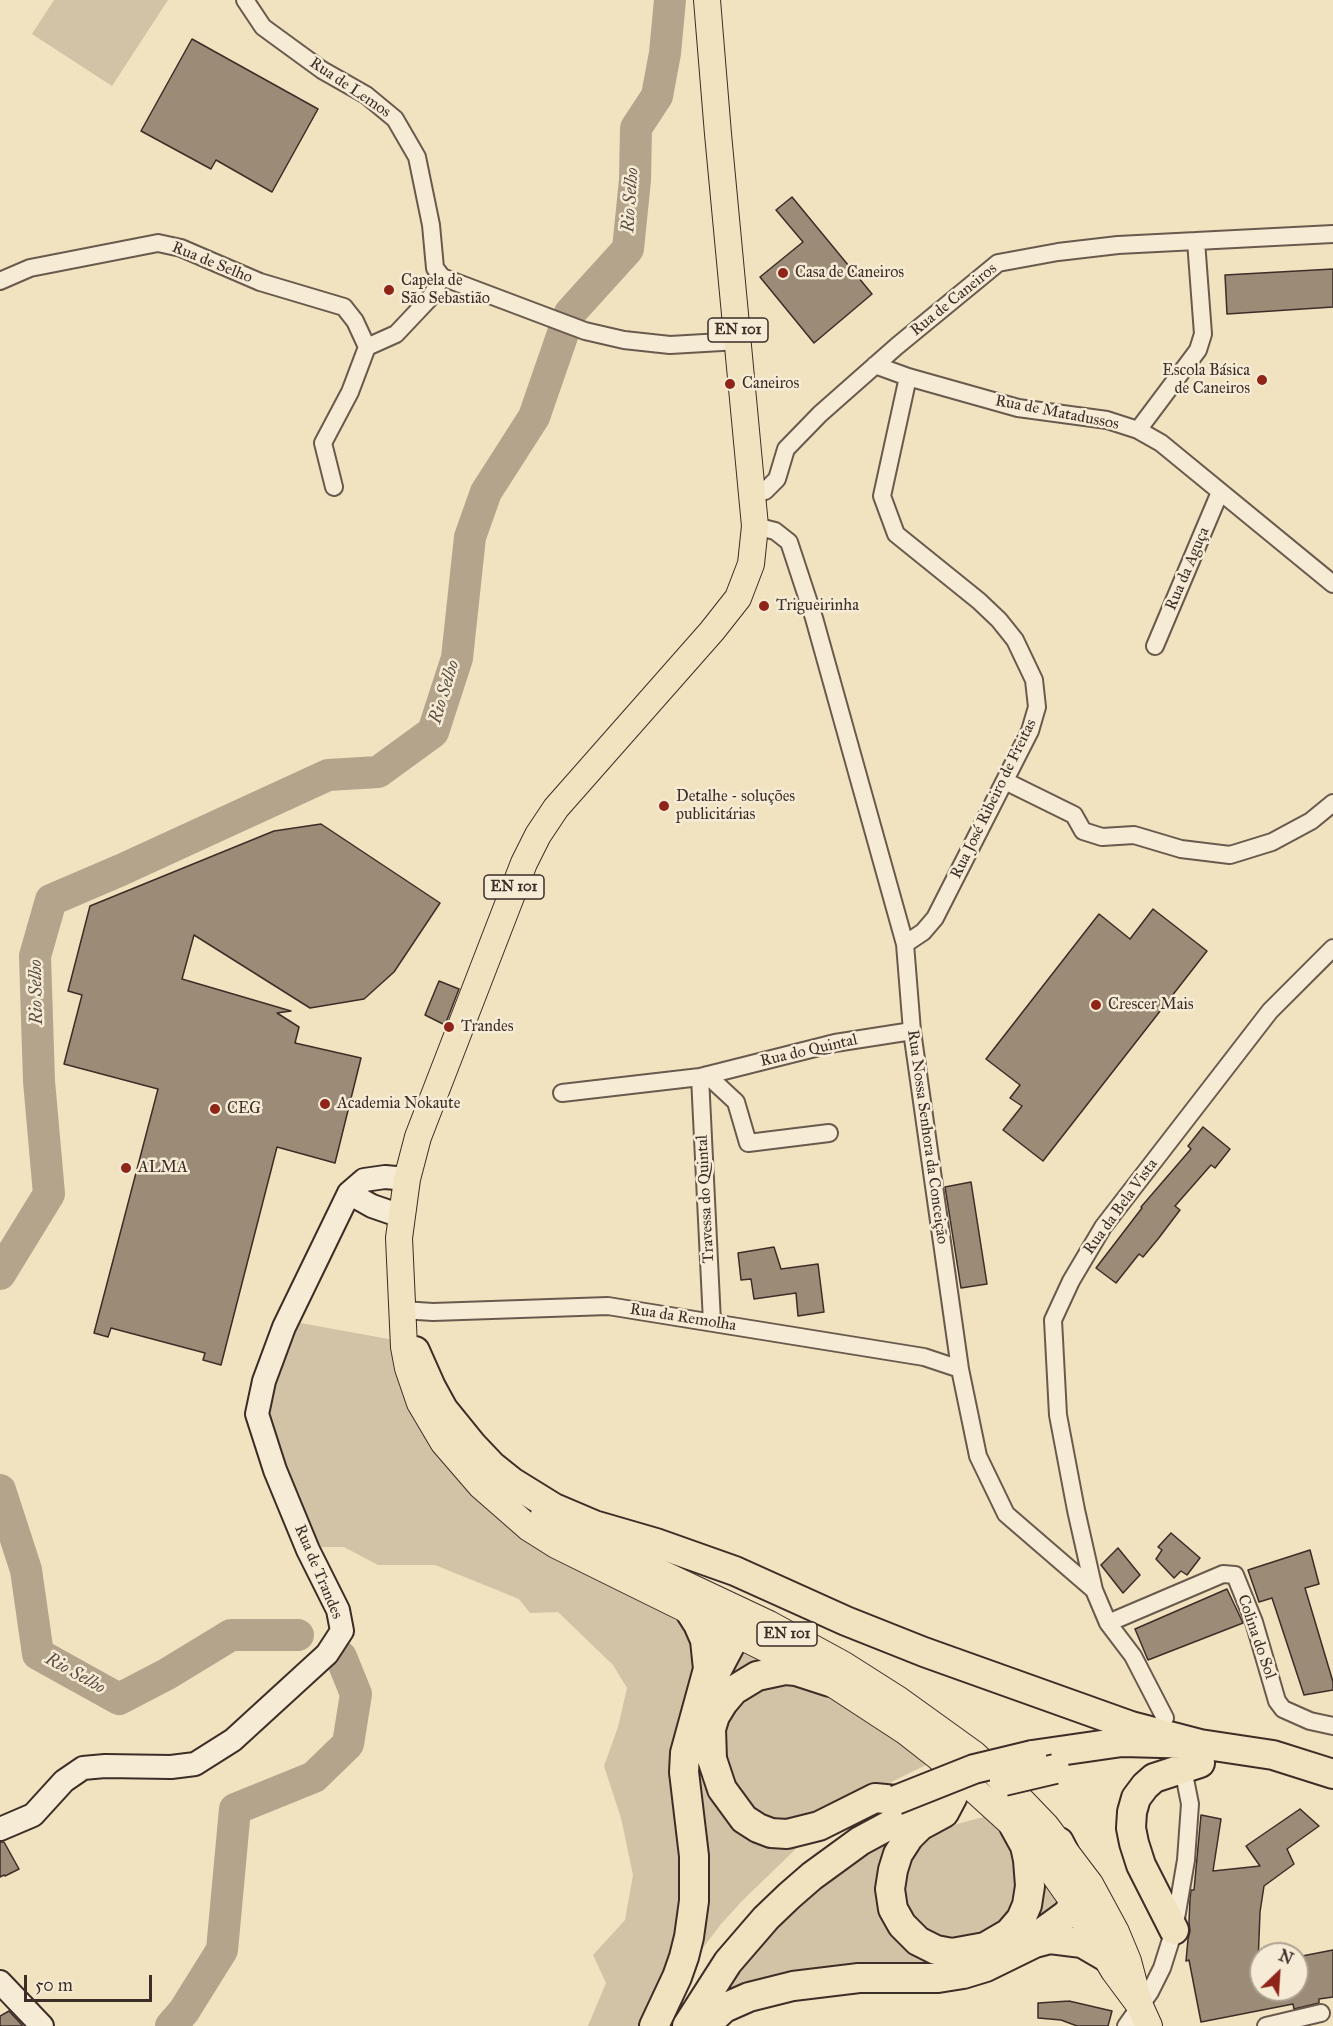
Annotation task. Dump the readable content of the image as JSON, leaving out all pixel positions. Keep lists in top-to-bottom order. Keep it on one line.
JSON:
{"streets":{"main road":["EN 101"],"street":["Rua de Lemos","Rua de Selho","Rua de Caneiros","Rua de Matadussos","Rua da Aguça","Rua José Ribeiro de Freitas","Rua do Quintal","Rua Nossa Senhora da Conceição","Travessa do Quintal","Rua da Bela Vista","Rua da Remolha","Rua de Trandes","Colina do Sol"]},"crossings":[["Rua de Caneiros","EN 101"],["Rua de Caneiros","Rua de Matadussos"],["EN 101","Rua Nossa Senhora da Conceição"],["EN 101","Rua da Remolha"],["Rua de Matadussos","Rua da Aguça"],["Rua de Matadussos","Rua José Ribeiro de Freitas"],["Rua José Ribeiro de Freitas","Rua Nossa Senhora da Conceição"],["Rua do Quintal","Rua Nossa Senhora da Conceição"],["Rua do Quintal","Travessa do Quintal"],["Rua Nossa Senhora da Conceição","Rua da Bela Vista"],["Rua Nossa Senhora da Conceição","Rua da Remolha"],["Rua Nossa Senhora da Conceição","Colina do Sol"],["Travessa do Quintal","Rua da Remolha"]],"water":["Rio Selho"],"places":["Casa de Caneiros","Capela de São Sebastião","Escola Básica de Caneiros","Caneiros","Trigueirinha","Detalhe - soluções publicitárias","Crescer Mais","Trandes","Academia Nokaute","CEG","ALMA"],"scale_bar":"50 m","north":"top right"}
